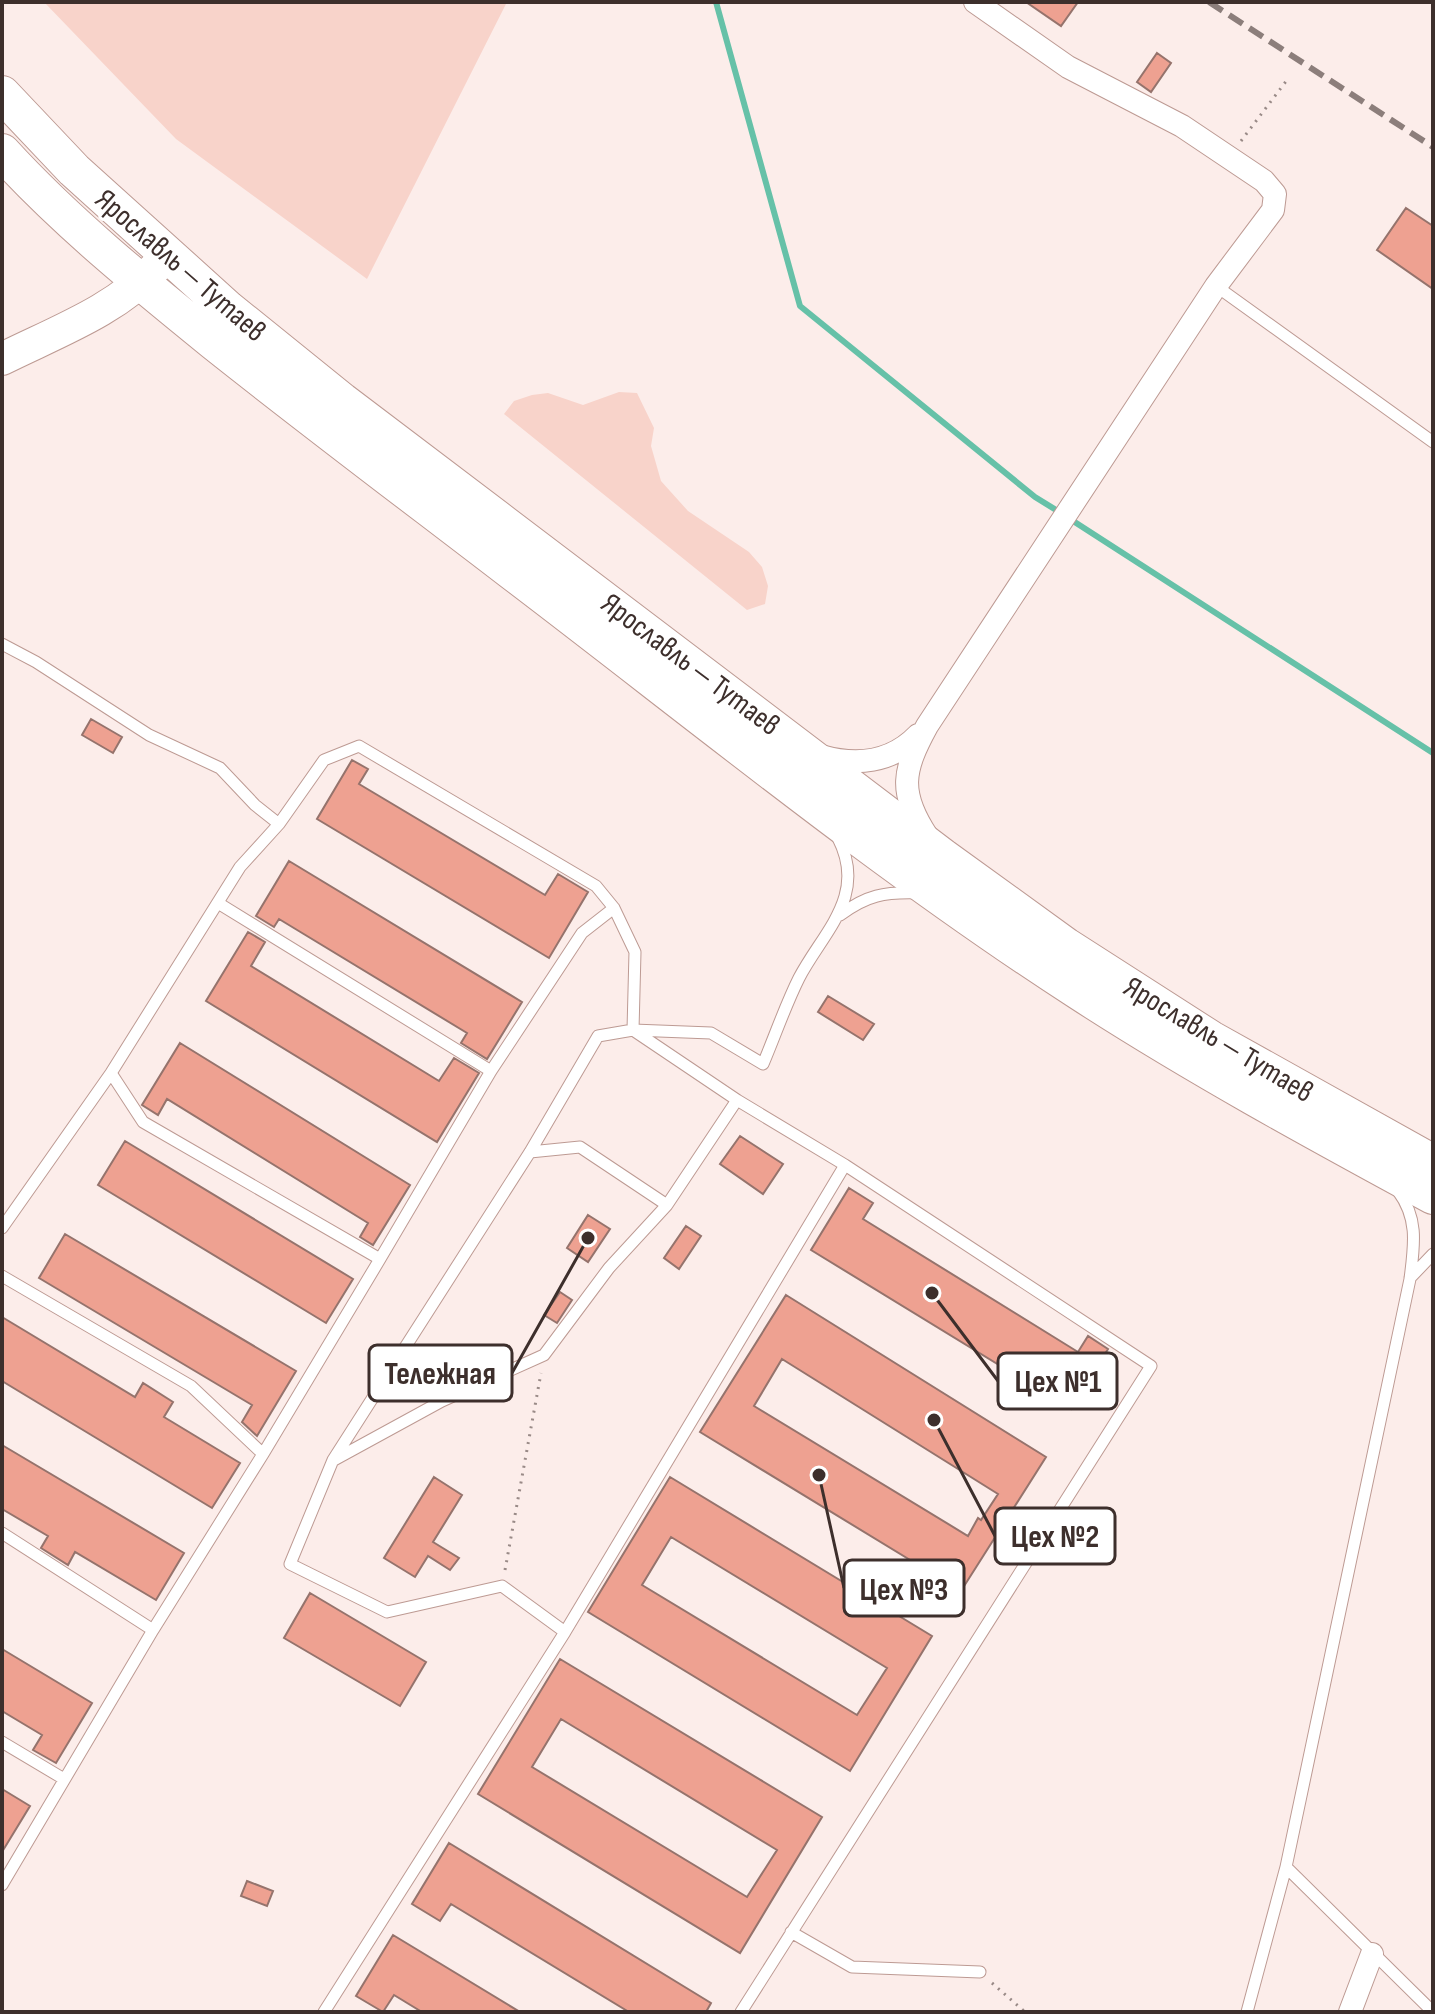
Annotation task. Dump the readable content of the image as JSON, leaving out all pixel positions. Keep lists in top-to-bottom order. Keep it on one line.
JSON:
{"streets":{"main road":["Ярославль — Тутаев"]},"places":["Тележная","Цех №1","Цех №2","Цех №3"]}
